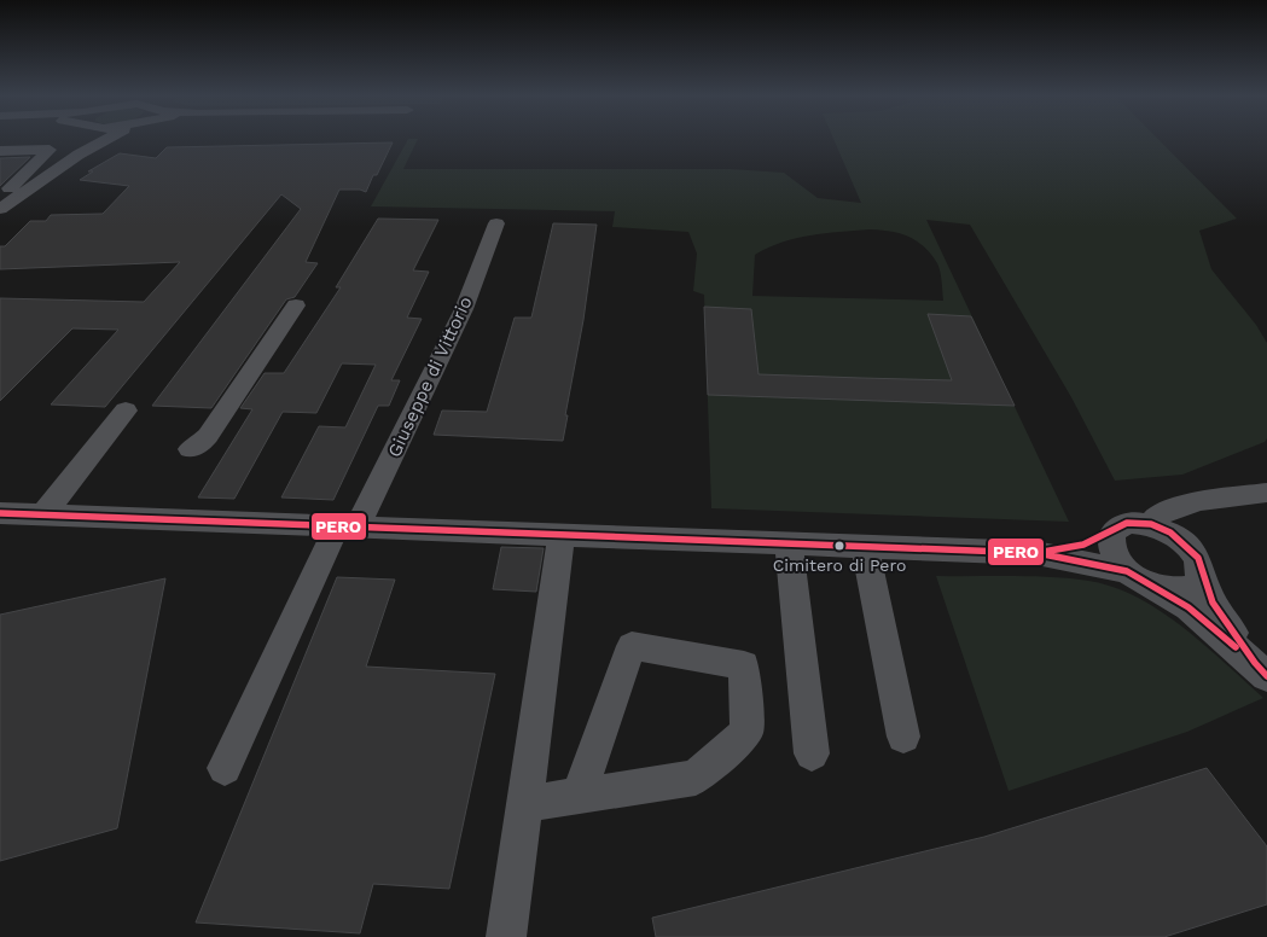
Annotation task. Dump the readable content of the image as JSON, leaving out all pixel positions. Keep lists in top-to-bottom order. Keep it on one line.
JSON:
{"streets":{"street":["Giuseppe di Vittorio"]},"places":["Cimitero di Pero"],"lines":["transit line PERO"]}
